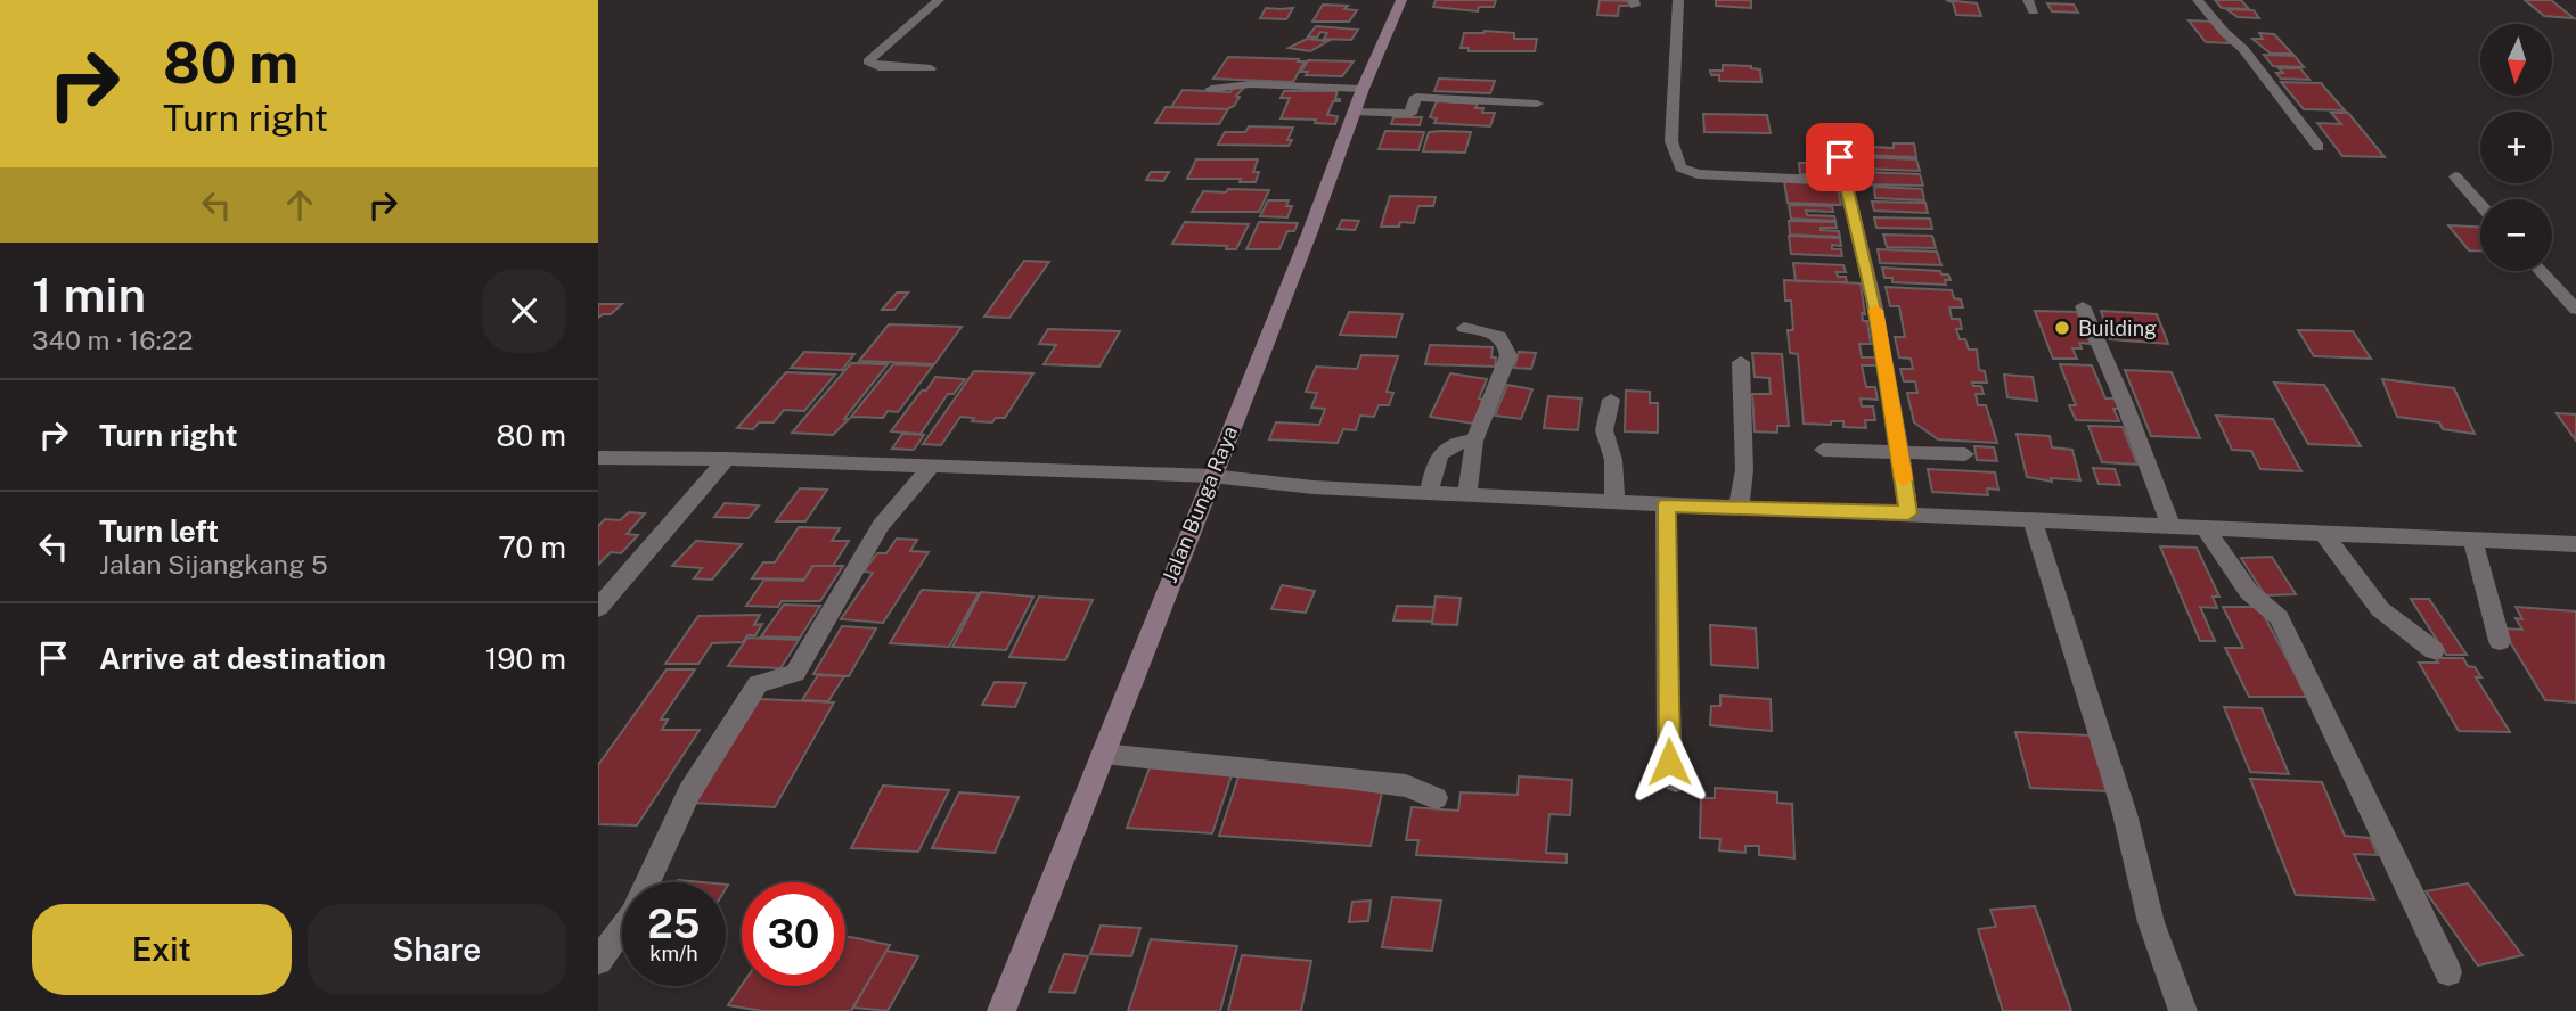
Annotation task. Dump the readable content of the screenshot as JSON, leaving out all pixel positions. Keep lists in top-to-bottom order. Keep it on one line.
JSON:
{"streets":{"street":["Jalan Bunga Raya"]},"places":["Building"],"north":"bottom","page":{"turn":["80 m","Turn right"],"map_buttons":["+","−"],"heading":["1 min","340 m · 16:22"],"list":[{"name":"Turn right","value":"80 m"},{"name":"Turn left","note":"Jalan Sijangkang 5","value":"70 m"},{"name":"Arrive at destination","value":"190 m"}],"speed":"25 km/h","limit":"30","buttons":["Exit","Share"]}}
